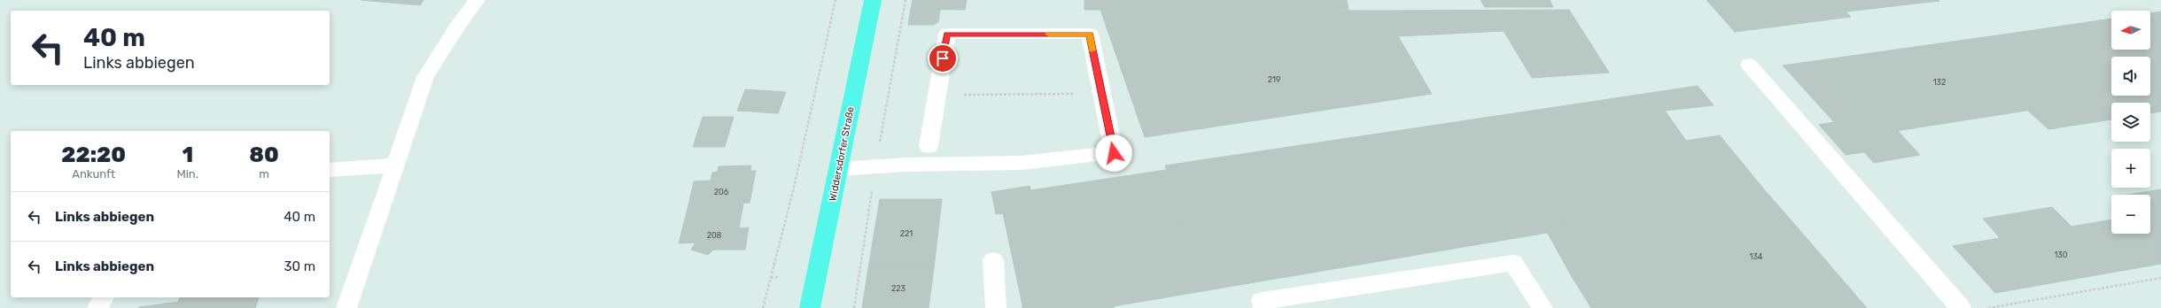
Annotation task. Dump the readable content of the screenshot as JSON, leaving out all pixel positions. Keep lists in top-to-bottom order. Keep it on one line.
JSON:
{"streets":{"main road":["Widdersdorfer Straße"]},"house_numbers":["219","132","206","221","208","130","134","223"],"north":"left","page":{"map_buttons":["+","−"],"turn":["40 m","Links abbiegen"],"eta":["22:20","Ankunft","1","Min.","80","m"],"list":[{"name":"Links abbiegen","value":"40 m"},{"name":"Links abbiegen","value":"30 m"}]}}
